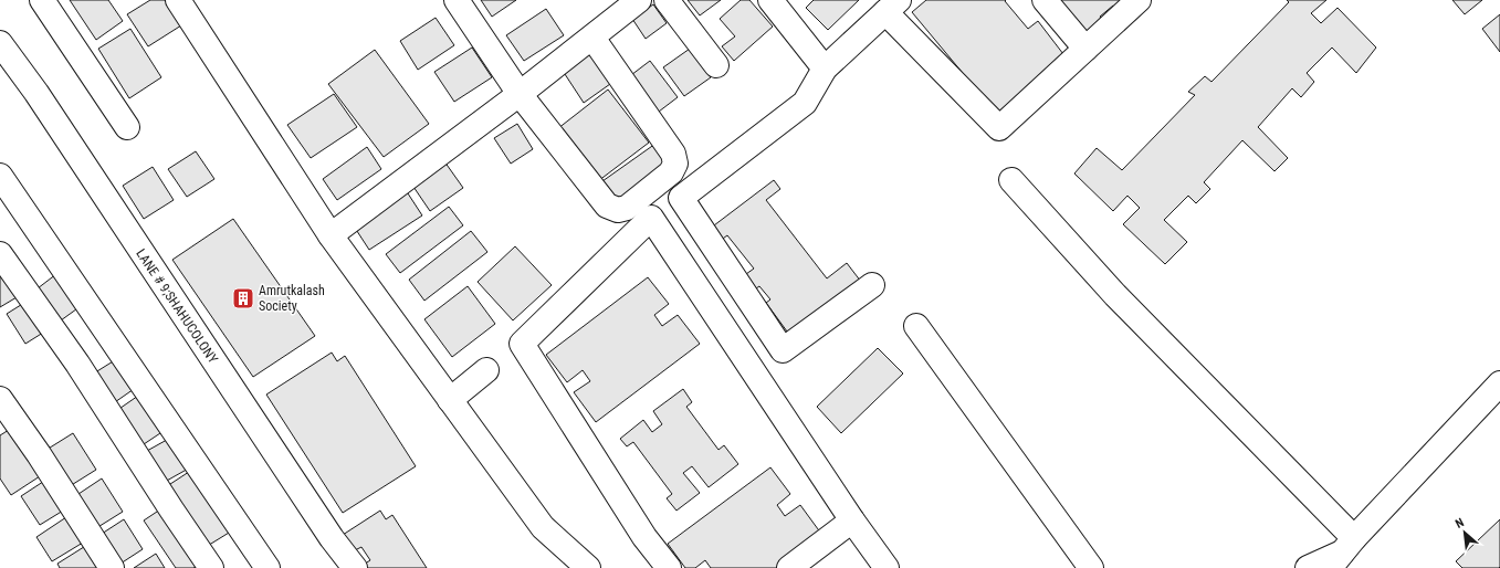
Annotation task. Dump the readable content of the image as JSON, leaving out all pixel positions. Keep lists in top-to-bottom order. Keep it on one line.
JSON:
{"streets":{"street":["LANE # 9;SHAHUCOLONY"]},"places":{"building":["Amrutkalash Society"]},"north":"top left"}
